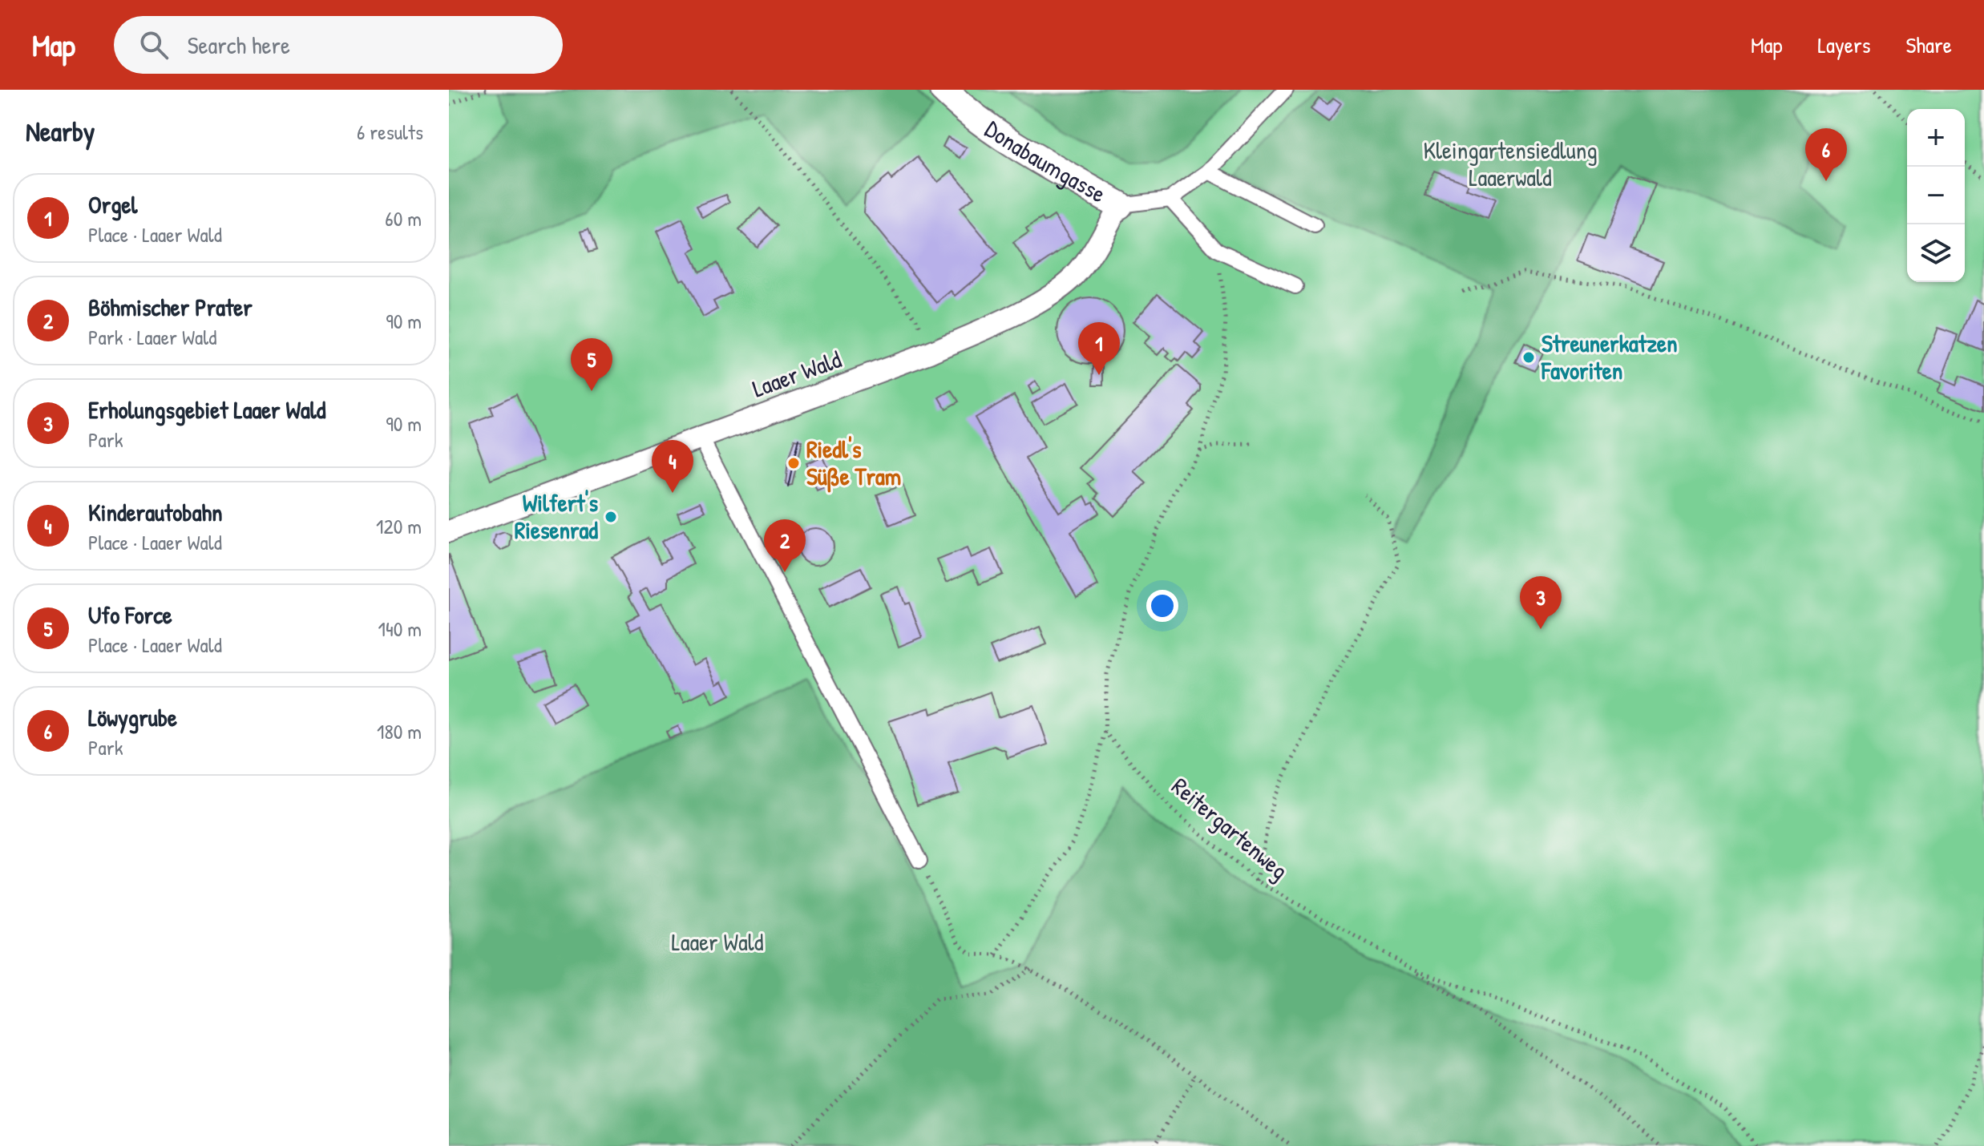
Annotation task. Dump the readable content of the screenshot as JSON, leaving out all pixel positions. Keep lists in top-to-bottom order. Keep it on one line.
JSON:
{"streets":{"street":["Donabaumgasse","Laaer Wald"],"path":["Reitergartenweg"]},"crossings":[["Donabaumgasse","Laaer Wald"]],"parks":["Kleingartensiedlung Laaerwald","Laaer Wald"],"places":["Streunerkatzen Favoriten","Riedl's Süße Tram","Wilfert's Riesenrad"],"page":{"header":"Map","search":"Search here","nav":["Map","Layers","Share"],"heading":["Nearby","6 results"],"map_buttons":["+","−"],"pins":["6","1","5","4","2","3"],"list":[{"mark":"1","name":"Orgel","note":"Place · Laaer Wald","value":"60 m"},{"mark":"2","name":"Böhmischer Prater","note":"Park · Laaer Wald","value":"90 m"},{"mark":"3","name":"Erholungsgebiet Laaer Wald","note":"Park","value":"90 m"},{"mark":"4","name":"Kinderautobahn","note":"Place · Laaer Wald","value":"120 m"},{"mark":"5","name":"Ufo Force","note":"Place · Laaer Wald","value":"140 m"},{"mark":"6","name":"Löwygrube","note":"Park","value":"180 m"}]}}
